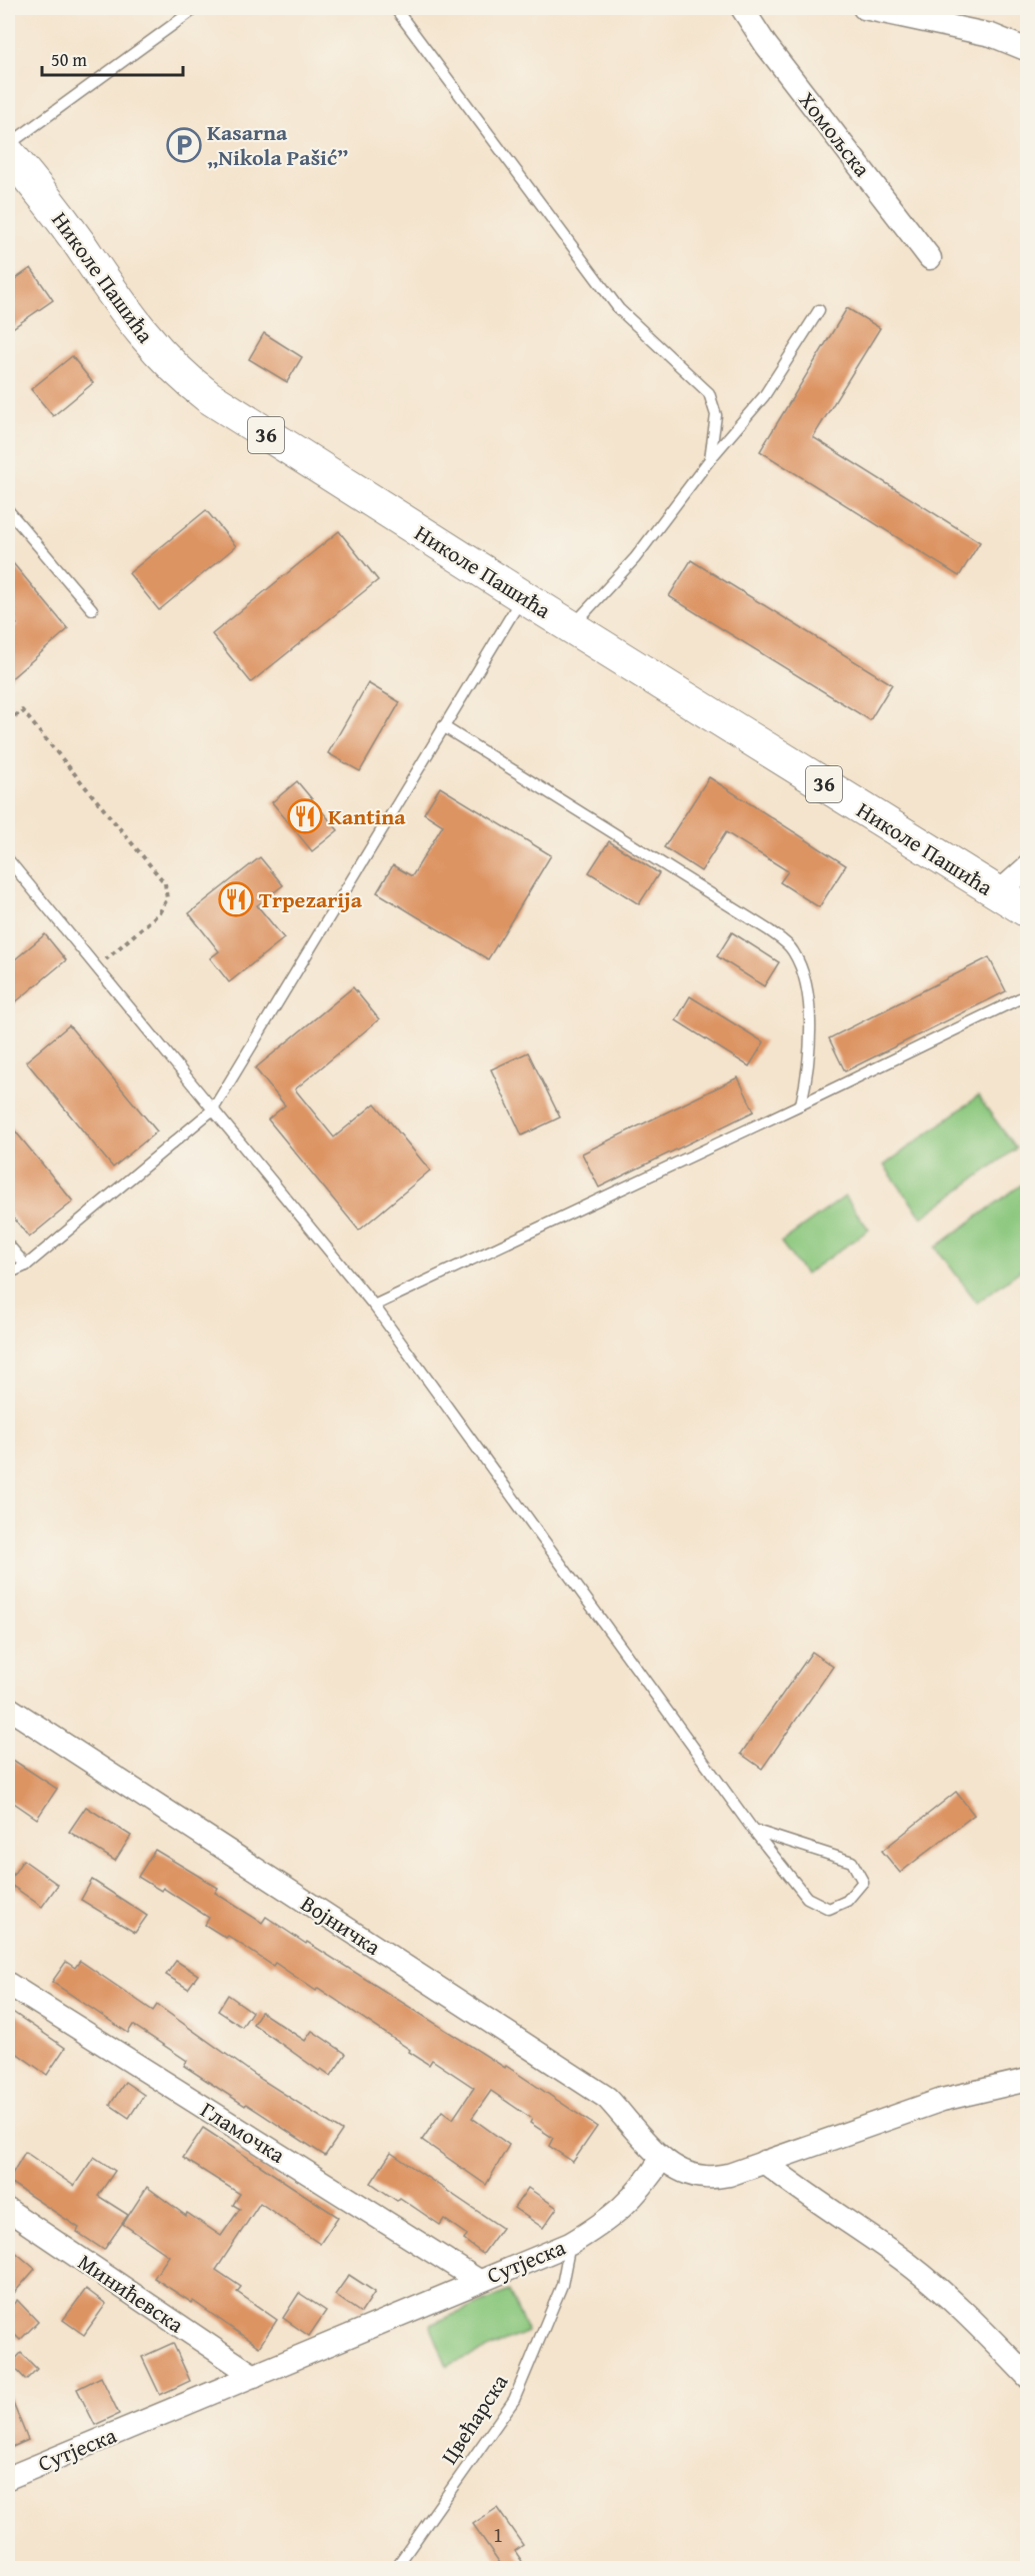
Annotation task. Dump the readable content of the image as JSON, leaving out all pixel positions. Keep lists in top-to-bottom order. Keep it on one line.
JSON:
{"streets":{"main road":["Николе Пашића","36"],"street":["Хомољска","Војничка","Гламочка","Сутјеска","Минићевска"],"lane":["Цвећарска"]},"crossings":[["Војничка","Сутјеска"],["Гламочка","Сутјеска"],["Сутјеска","Минићевска"],["Сутјеска","Цвећарска"]],"places":{"parking":["Kasarna „Nikola Pašić”"],"restaurant":["Kantina","Trpezarija"]},"house_numbers":["1"],"scale_bar":"50 m"}
